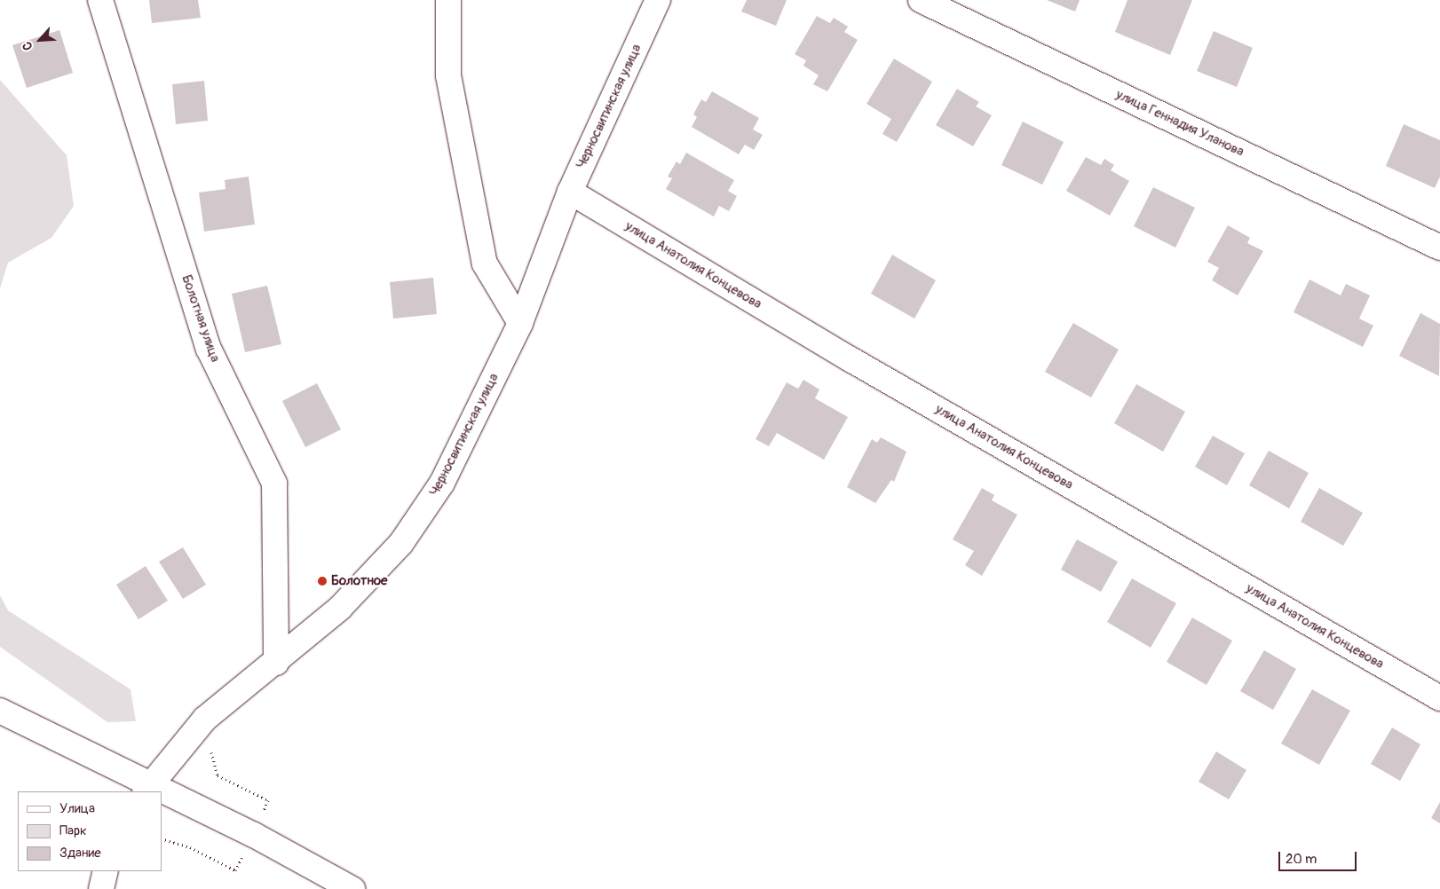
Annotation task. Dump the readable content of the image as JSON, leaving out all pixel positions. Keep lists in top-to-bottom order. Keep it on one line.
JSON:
{"streets":{"street":["Черносвитинская улица","улица Геннадия Уланова","улица Анатолия Концевова","Болотная улица"]},"crossings":[["Черносвитинская улица","улица Анатолия Концевова"],["Черносвитинская улица","Болотная улица"]],"places":["Болотное"],"legend":["Улица","Парк","Здание"],"scale_bar":"20 m","north":"bottom left"}
